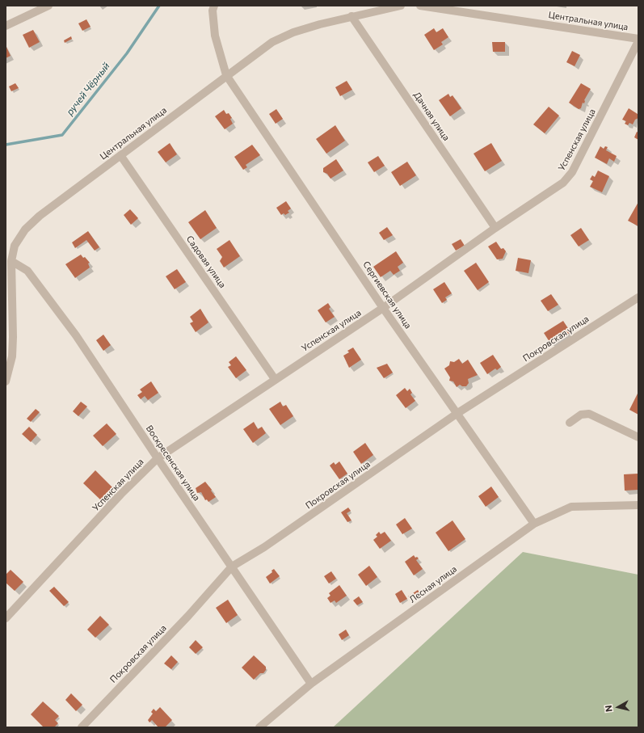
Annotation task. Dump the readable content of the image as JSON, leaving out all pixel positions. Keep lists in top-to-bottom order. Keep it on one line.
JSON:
{"streets":{"street":["Центральная улица","Дачная улица","Успенская улица","Садовая улица","Сергиевская улица","Покровская улица","Воскресенская улица","Лесная улица"]},"crossings":[["Центральная улица","Дачная улица"],["Центральная улица","Успенская улица"],["Центральная улица","Садовая улица"],["Центральная улица","Сергиевская улица"],["Центральная улица","Воскресенская улица"],["Дачная улица","Успенская улица"],["Успенская улица","Садовая улица"],["Успенская улица","Сергиевская улица"],["Успенская улица","Воскресенская улица"],["Сергиевская улица","Покровская улица"],["Сергиевская улица","Лесная улица"],["Покровская улица","Воскресенская улица"],["Воскресенская улица","Лесная улица"]],"water":["ручей Чёрный"],"north":"left"}
